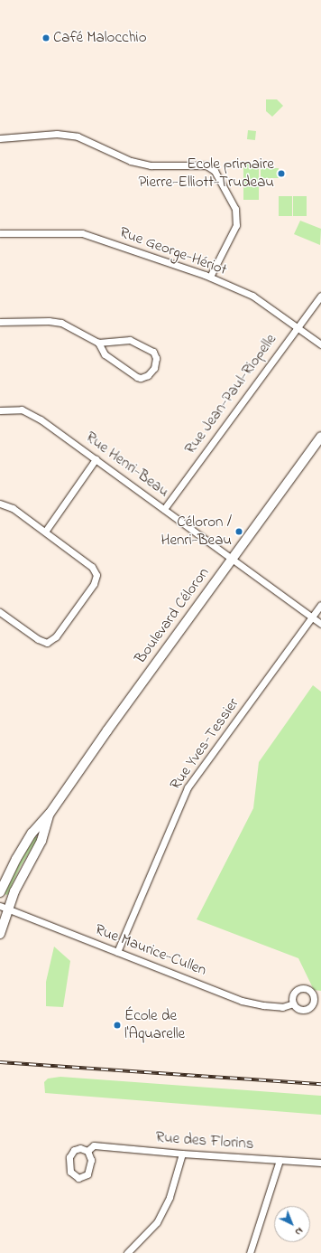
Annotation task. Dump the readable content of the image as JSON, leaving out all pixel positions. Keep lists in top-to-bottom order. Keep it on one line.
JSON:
{"streets":{"street":["Rue George-Hériot","Rue Jean-Paul-Riopelle","Rue Henri-Beau","Boulevard Céloron","Rue Yves-Tessier","Rue Maurice-Cullen","Rue des Florins"]},"crossings":[["Rue George-Hériot","Rue Jean-Paul-Riopelle"],["Rue Jean-Paul-Riopelle","Rue Henri-Beau"],["Rue Henri-Beau","Boulevard Céloron"],["Rue Henri-Beau","Rue Yves-Tessier"],["Boulevard Céloron","Rue Maurice-Cullen"],["Rue Yves-Tessier","Rue Maurice-Cullen"]],"places":["Café Malocchio","Ecole primaire Pierre-Elliott-Trudeau","Céloron / Henri-Beau","École de l'Aquarelle"],"north":"bottom right"}
